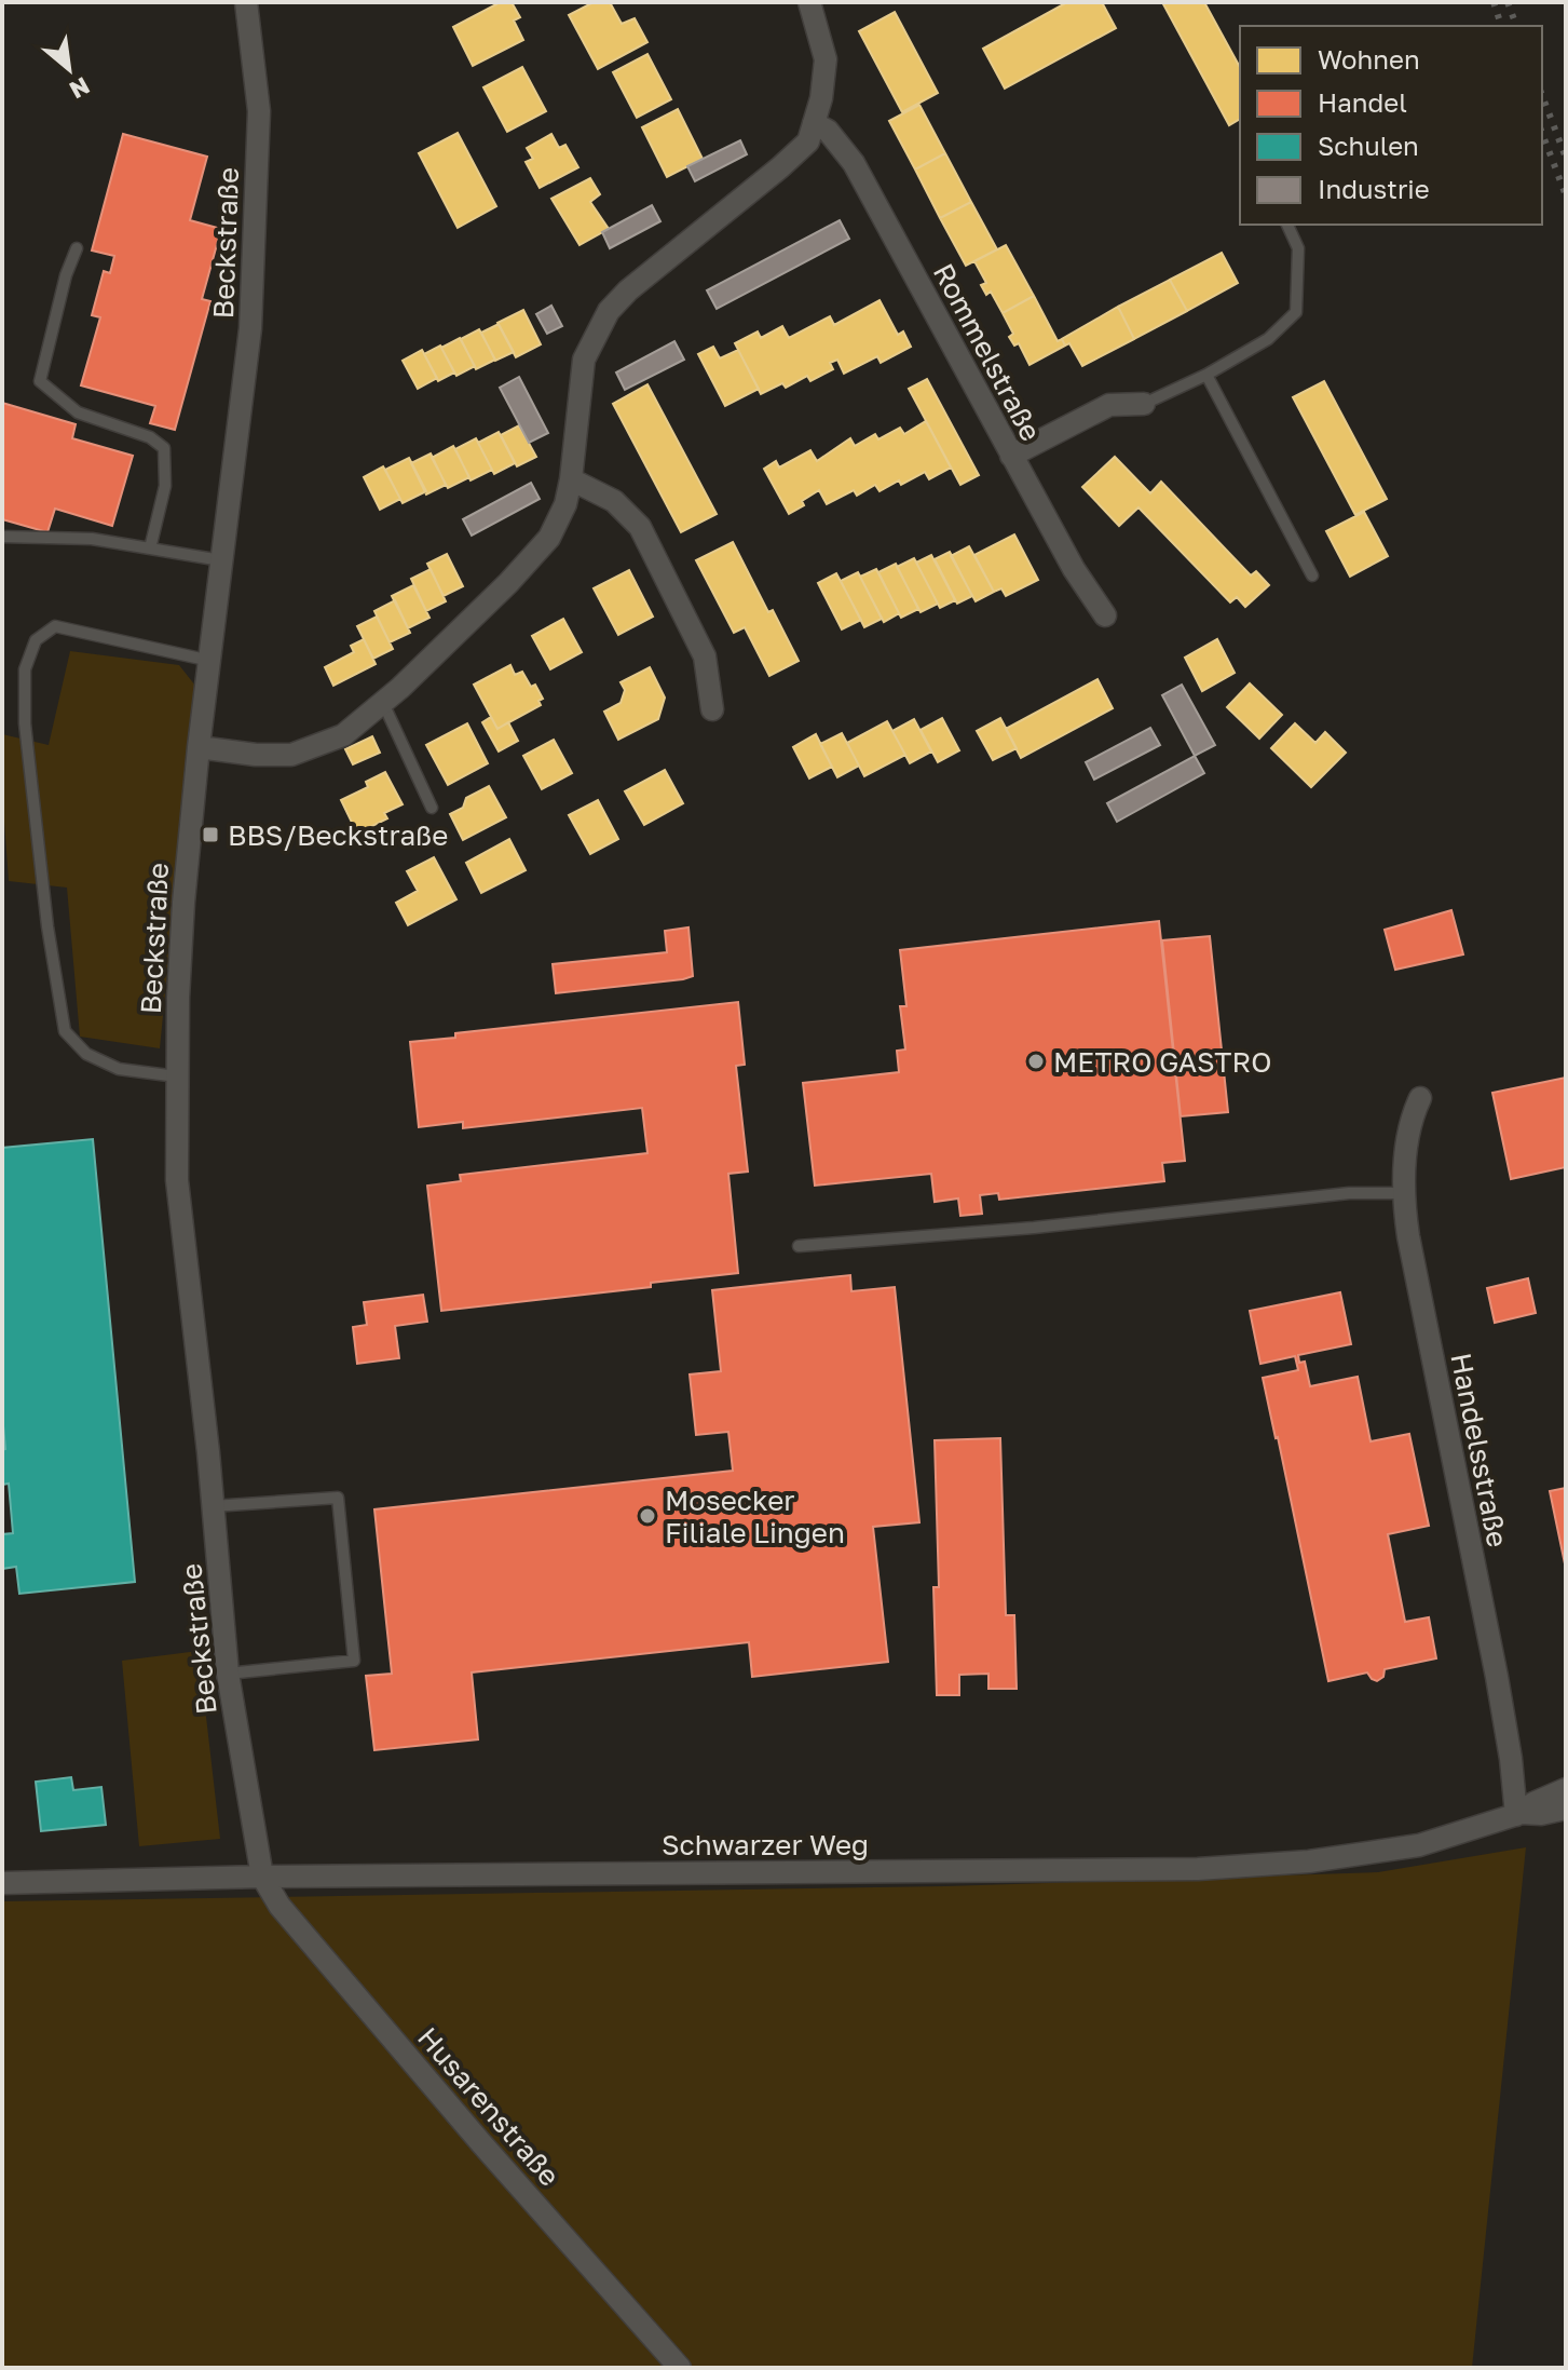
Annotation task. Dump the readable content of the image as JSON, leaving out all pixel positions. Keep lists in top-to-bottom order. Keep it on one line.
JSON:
{"streets":{"street":["Beckstraße","Rommelstraße","Handelsstraße","Schwarzer Weg","Husarenstraße"]},"crossings":[["Beckstraße","Schwarzer Weg"],["Beckstraße","Husarenstraße"],["Handelsstraße","Schwarzer Weg"],["Schwarzer Weg","Husarenstraße"]],"places":{"transit":["BBS/Beckstraße"],"other":["METRO GASTRO","Mosecker Filiale Lingen"]},"legend":["Wohnen","Handel","Schulen","Industrie"],"north":"bottom right"}
